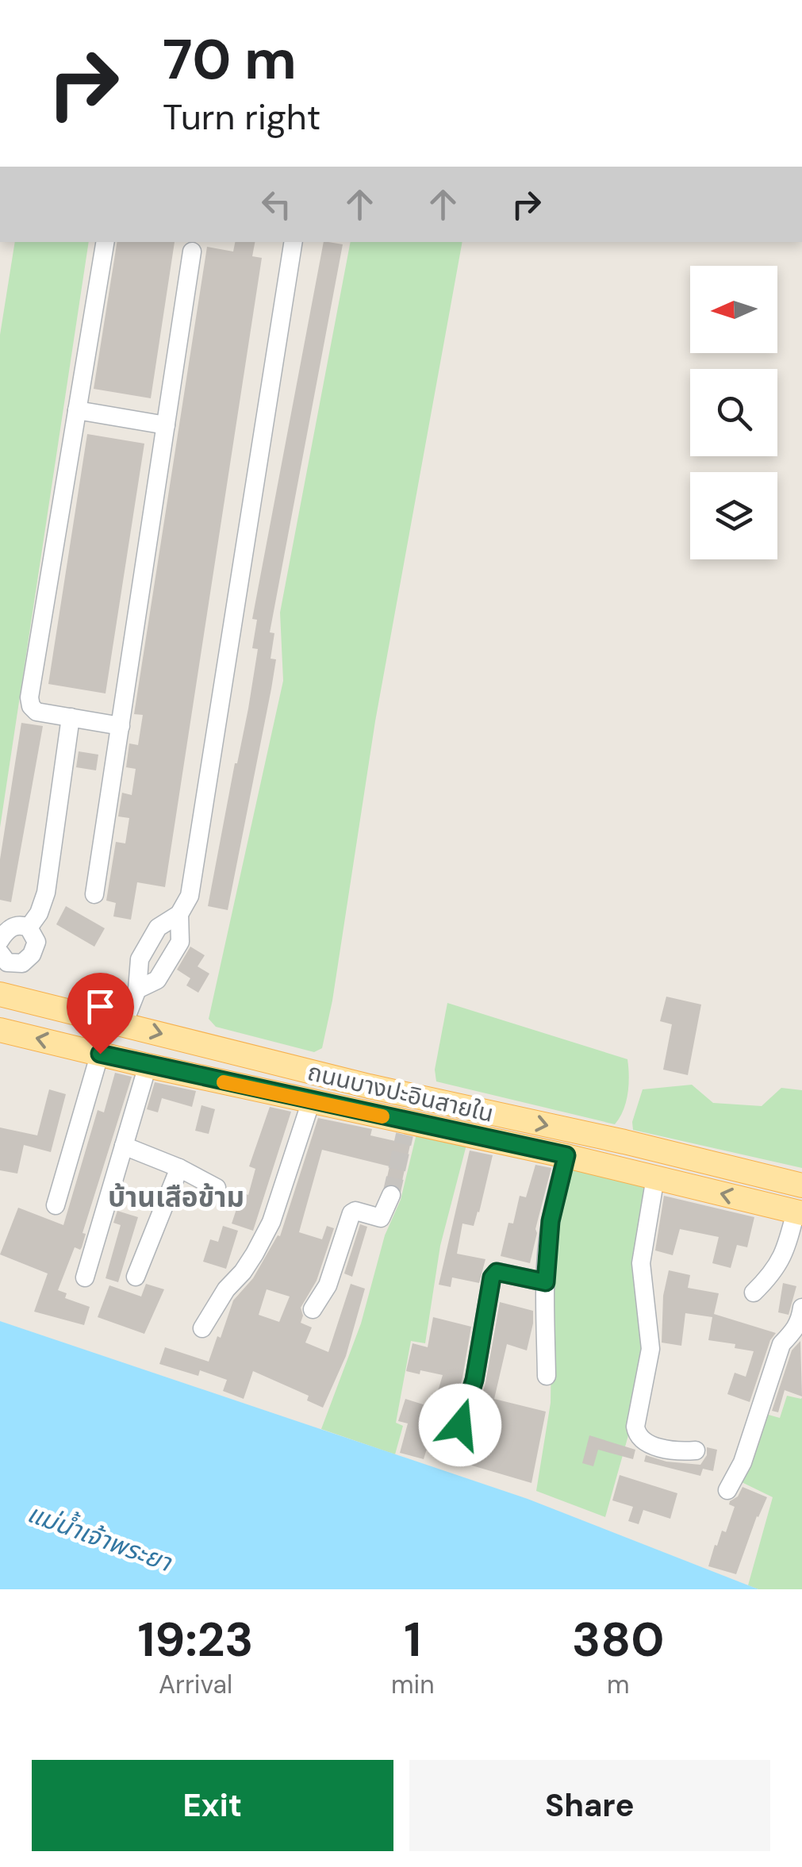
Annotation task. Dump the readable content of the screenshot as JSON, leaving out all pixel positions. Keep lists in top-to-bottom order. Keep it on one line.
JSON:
{"streets":{"main road":["ถนนบางปะอินสายใน"]},"districts":["บ้านเสือข้าม"],"water":["แม่น้ำเจ้าพระยา"],"north":"left","page":{"turn":["70 m","Turn right"],"eta":["19:23","Arrival","1","min","380","m"],"buttons":["Exit","Share"]}}
